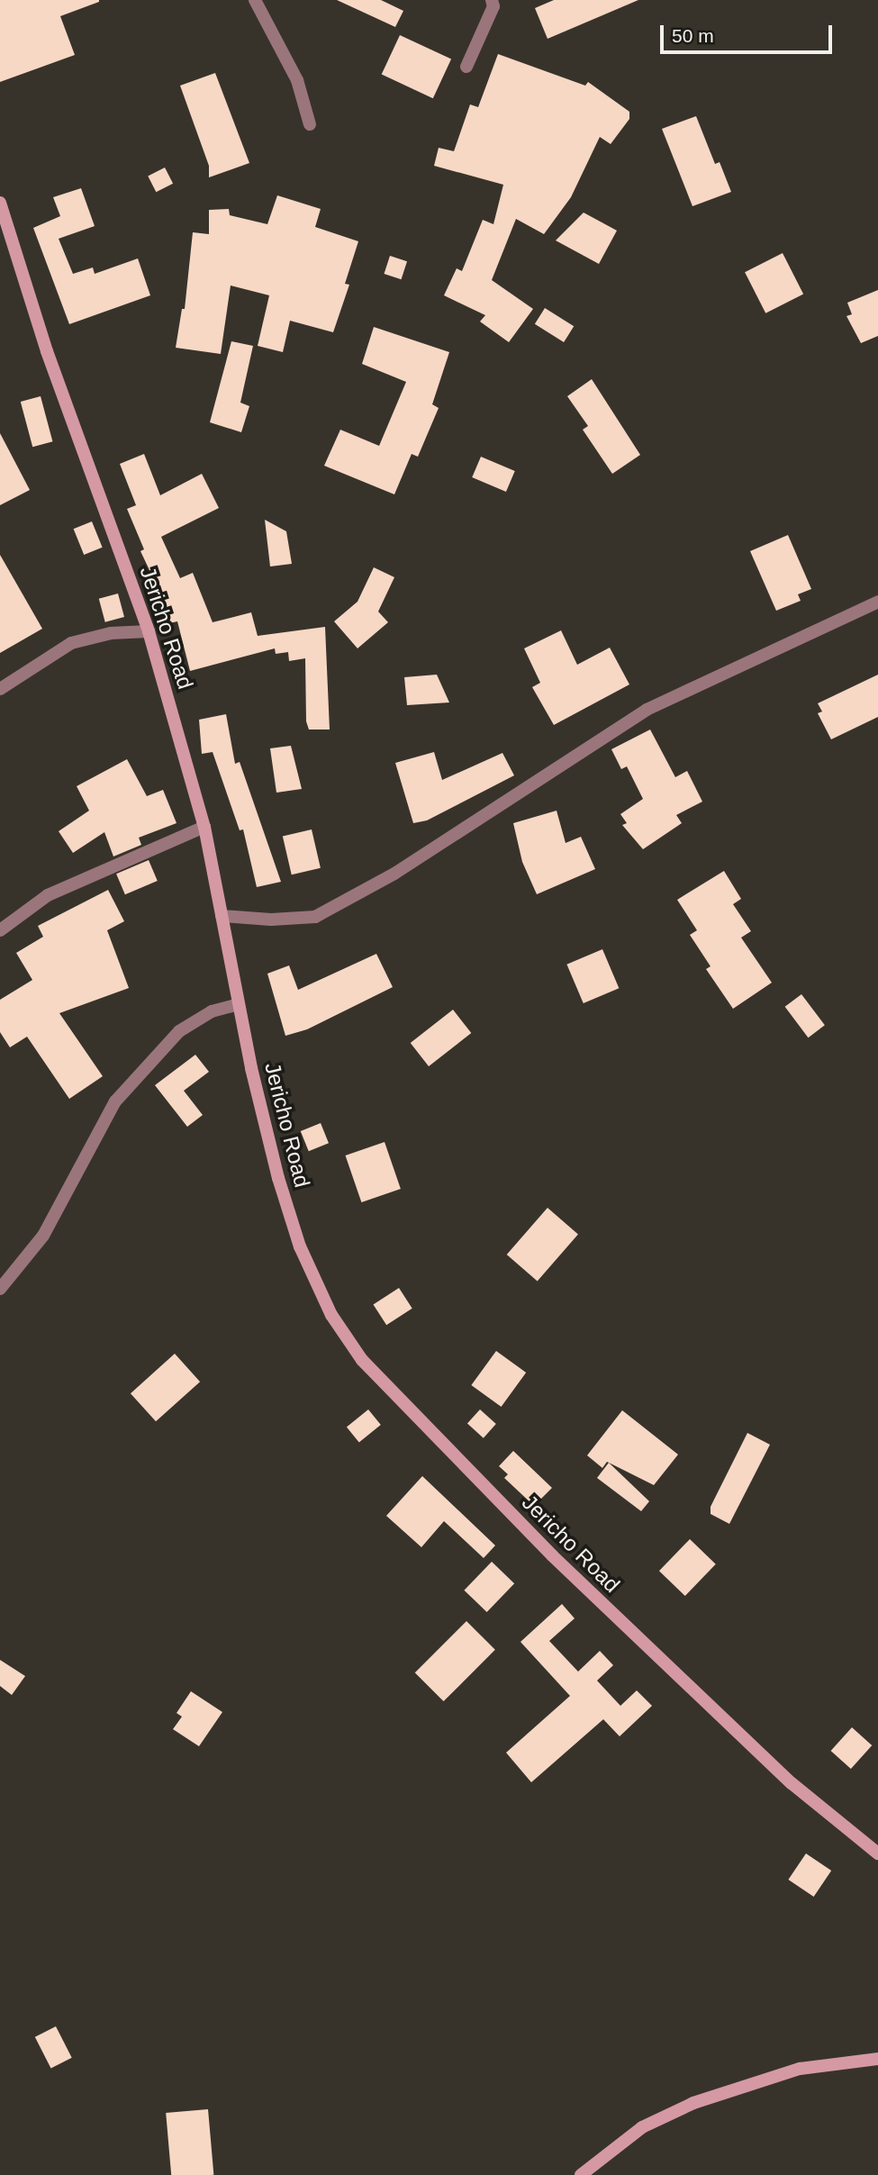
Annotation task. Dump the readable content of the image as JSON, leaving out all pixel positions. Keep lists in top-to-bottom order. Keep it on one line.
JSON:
{"streets":{"street":["Jericho Road"]},"scale_bar":"50 m"}
